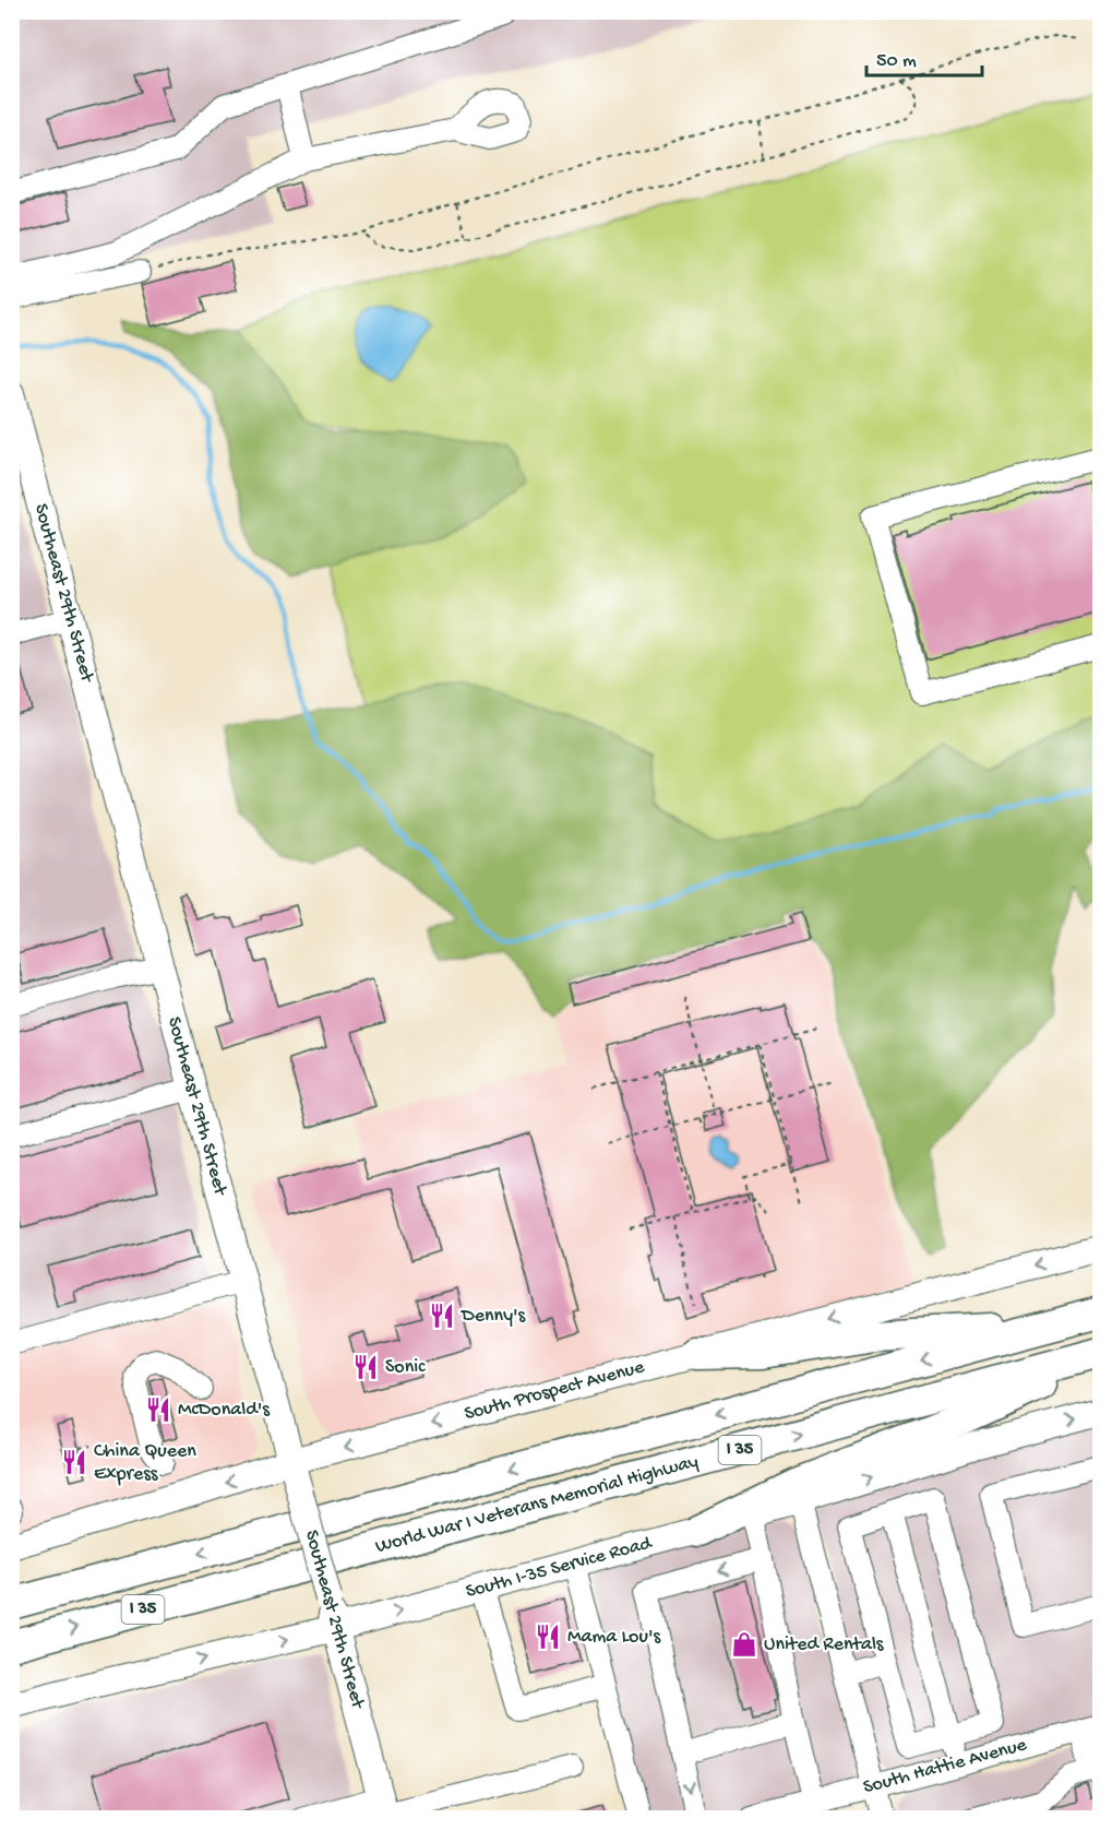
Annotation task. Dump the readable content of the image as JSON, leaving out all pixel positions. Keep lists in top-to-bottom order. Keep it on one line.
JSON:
{"streets":{"highway":["I 35","World War I Veterans Memorial Highway"],"main road":["Southeast 29th Street","South Prospect Avenue","South I-35 Service Road"],"street":["South Hattie Avenue"]},"crossings":[["Southeast 29th Street","South Prospect Avenue"],["Southeast 29th Street","South I-35 Service Road"]],"one_way":["South Prospect Avenue","South I-35 Service Road"],"places":{"restaurant":["Denny's","Sonic","McDonald's","China Queen Express","Mama Lou's"],"shop":["United Rentals"]},"scale_bar":"50 m"}
